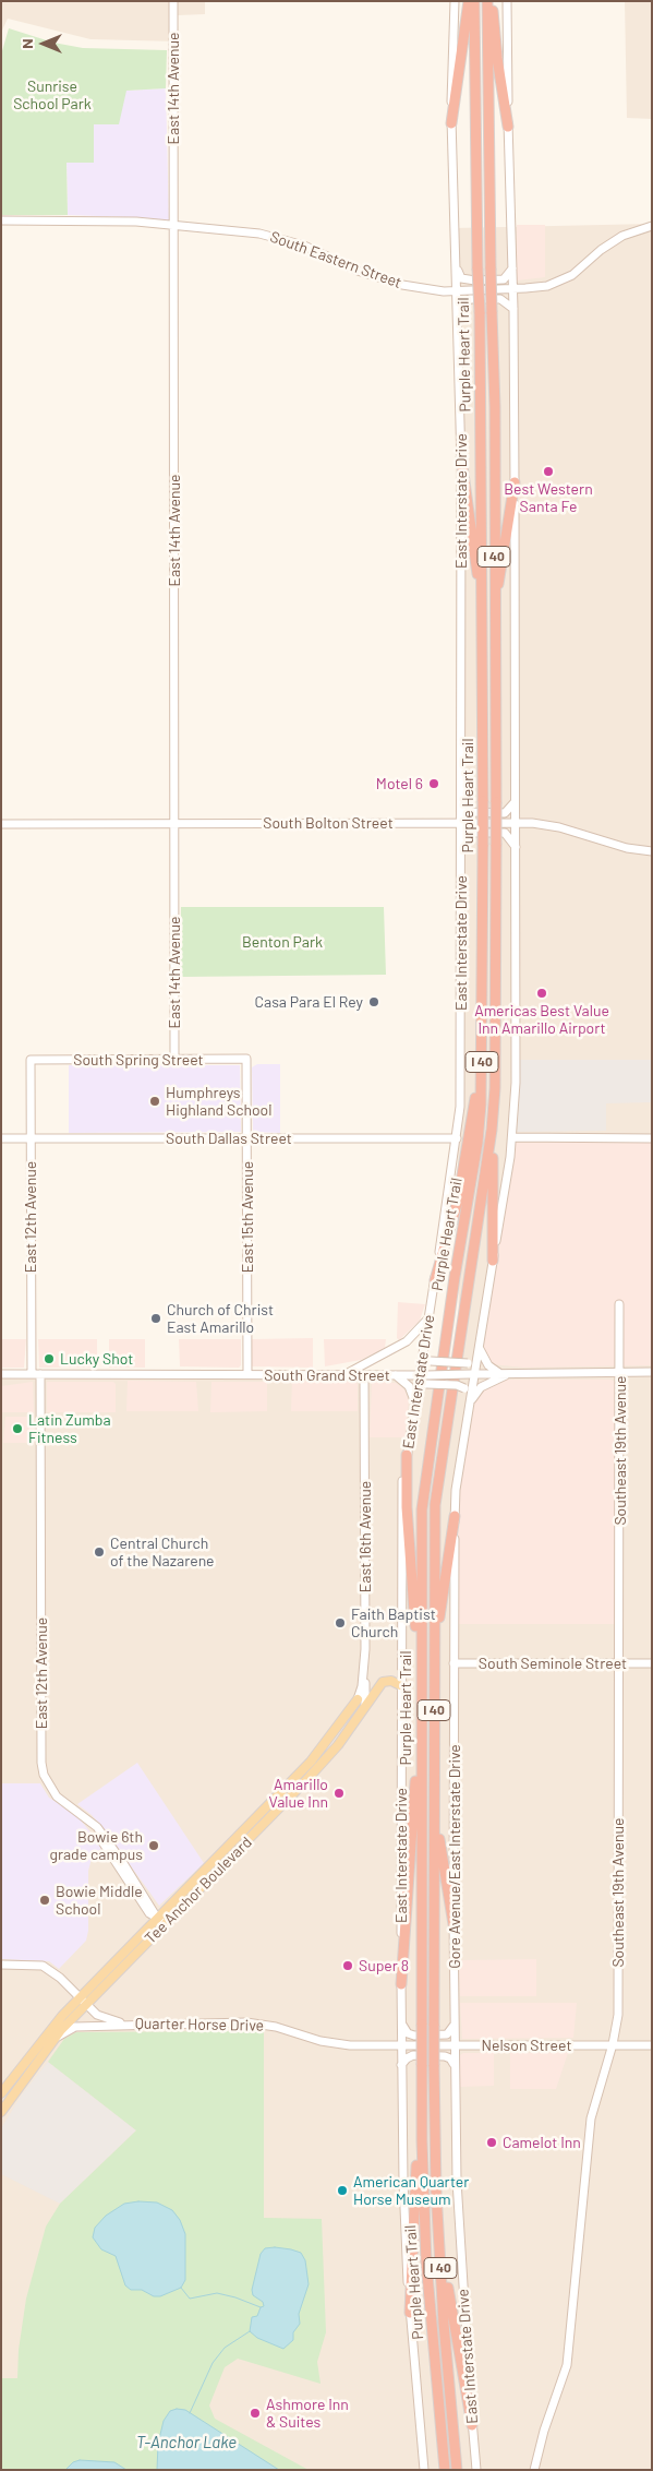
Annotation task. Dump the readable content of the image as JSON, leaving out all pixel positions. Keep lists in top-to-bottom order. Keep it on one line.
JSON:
{"streets":{"highway":["Purple Heart Trail","I 40"],"main road":["East 14th Avenue","South Eastern Street","East Interstate Drive","South Bolton Street","South Spring Street","South Dallas Street","East 12th Avenue","East 15th Avenue","South Grand Street","Southeast 19th Avenue","East 16th Avenue","South Seminole Street","Gore Avenue/East Interstate Drive","Tee Anchor Boulevard","Quarter Horse Drive","Nelson Street"]},"crossings":[["East 14th Avenue","South Eastern Street"],["East 14th Avenue","South Bolton Street"],["East 14th Avenue","South Spring Street"],["South Eastern Street","East Interstate Drive"],["East Interstate Drive","South Bolton Street"],["East Interstate Drive","South Dallas Street"],["East Interstate Drive","South Grand Street"],["East Interstate Drive","Gore Avenue/East Interstate Drive"],["East Interstate Drive","Tee Anchor Boulevard"],["East Interstate Drive","Quarter Horse Drive"],["East Interstate Drive","Nelson Street"],["South Spring Street","East 12th Avenue"],["South Spring Street","East 15th Avenue"],["South Dallas Street","East 12th Avenue"],["South Dallas Street","East 15th Avenue"],["East 12th Avenue","South Grand Street"],["East 12th Avenue","Tee Anchor Boulevard"],["East 15th Avenue","South Grand Street"],["South Grand Street","Southeast 19th Avenue"],["South Grand Street","East 16th Avenue"],["South Grand Street","Gore Avenue/East Interstate Drive"],["Southeast 19th Avenue","South Seminole Street"],["Southeast 19th Avenue","Nelson Street"],["East 16th Avenue","Tee Anchor Boulevard"],["South Seminole Street","Gore Avenue/East Interstate Drive"],["Gore Avenue/East Interstate Drive","Nelson Street"],["Tee Anchor Boulevard","Quarter Horse Drive"],["Quarter Horse Drive","Nelson Street"]],"water":["T-Anchor Lake"],"parks":["Sunrise School Park","Benton Park"],"places":["Best Western Santa Fe","Motel 6","Americas Best Value Inn Amarillo Airport","Casa Para El Rey","Humphreys Highland School","Church of Christ East Amarillo","Lucky Shot","Latin Zumba Fitness","Central Church of the Nazarene","Faith Baptist Church","Amarillo Value Inn","Bowie 6th grade campus","Bowie Middle School","Super 8","Camelot Inn","American Quarter Horse Museum","Ashmore Inn & Suites"],"north":"left"}
